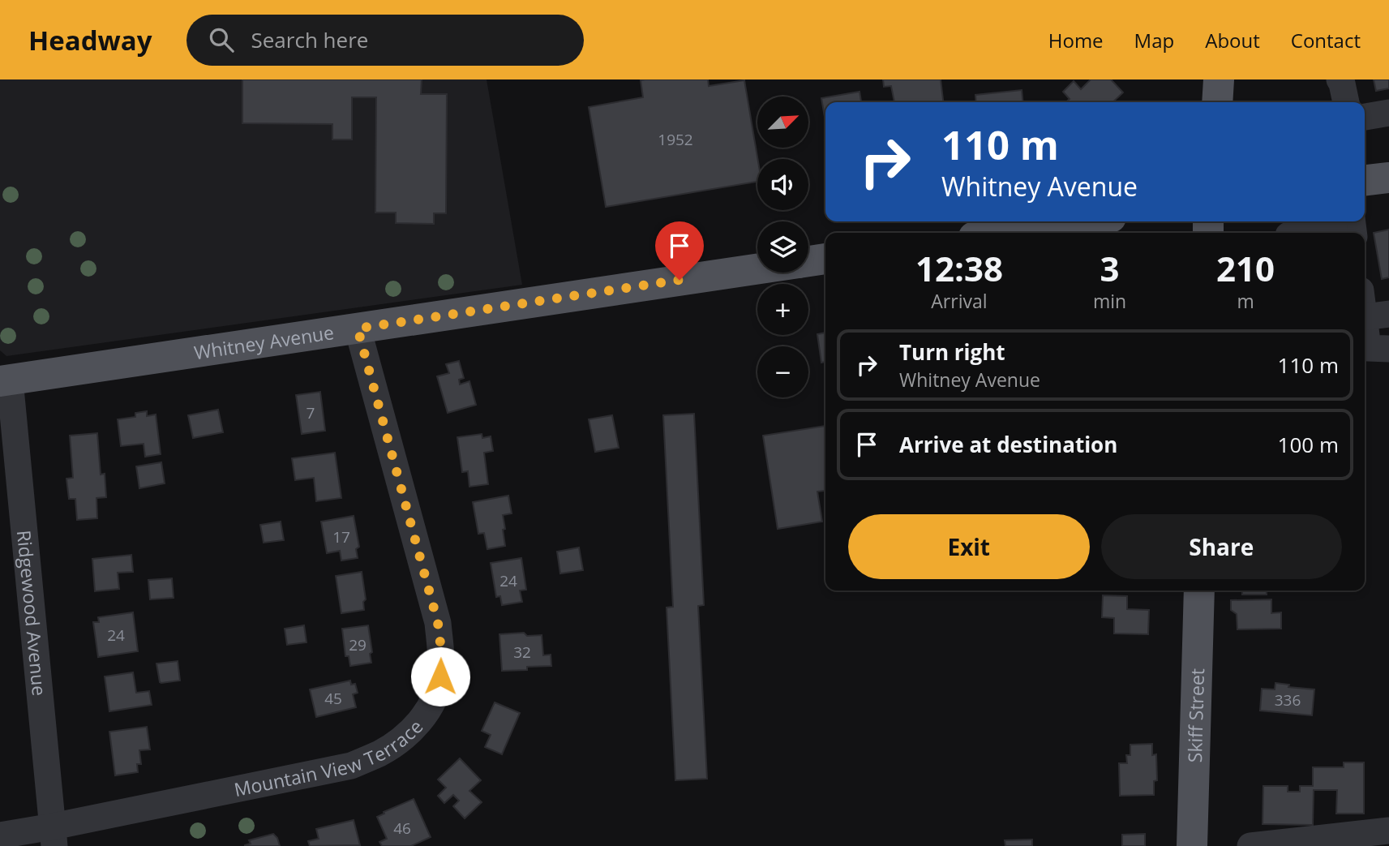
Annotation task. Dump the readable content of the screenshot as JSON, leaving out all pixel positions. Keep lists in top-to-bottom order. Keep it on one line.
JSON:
{"streets":{"main road":["Whitney Avenue","Skiff Street"],"street":["Ridgewood Avenue","Mountain View Terrace"]},"crossings":[["Whitney Avenue","Ridgewood Avenue"],["Whitney Avenue","Mountain View Terrace"],["Ridgewood Avenue","Mountain View Terrace"]],"house_numbers":["1952","7","17","24","24","29","32","45","336","46"],"north":"top right","page":{"header":"Headway","search":"Search here","nav":["Home","Map","About","Contact"],"map_buttons":["+","−"],"turn":["110 m","Whitney Avenue"],"eta":["12:38","Arrival","3","min","210","m"],"list":[{"name":"Turn right","note":"Whitney Avenue","value":"110 m"},{"name":"Arrive at destination","value":"100 m"}],"buttons":["Exit","Share"]}}
